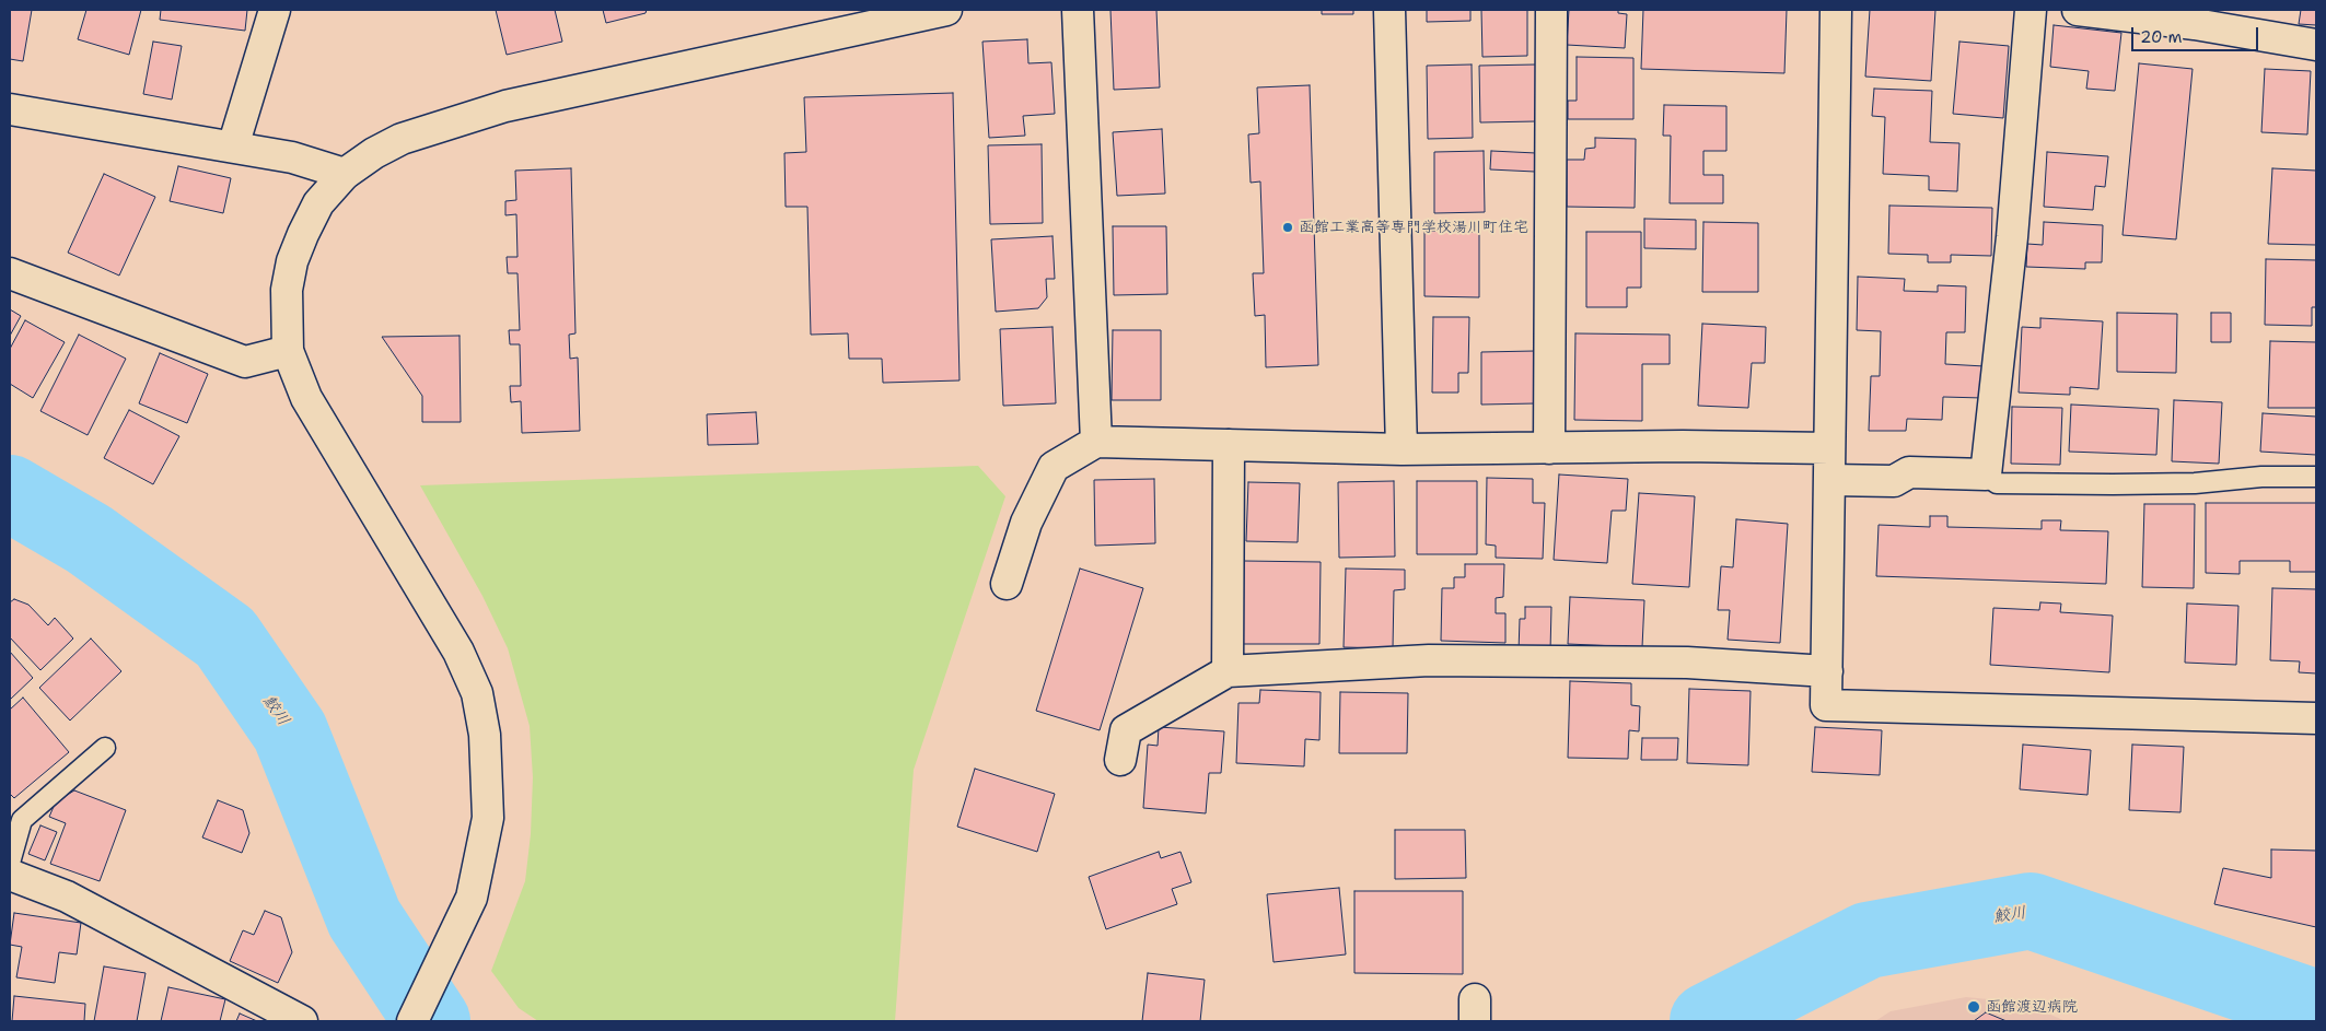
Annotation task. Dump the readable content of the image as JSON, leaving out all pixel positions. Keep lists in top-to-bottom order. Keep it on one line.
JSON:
{"water":["鮫川"],"places":["函館工業高等専門学校湯川町住宅","函館渡辺病院"],"scale_bar":"20 m"}
